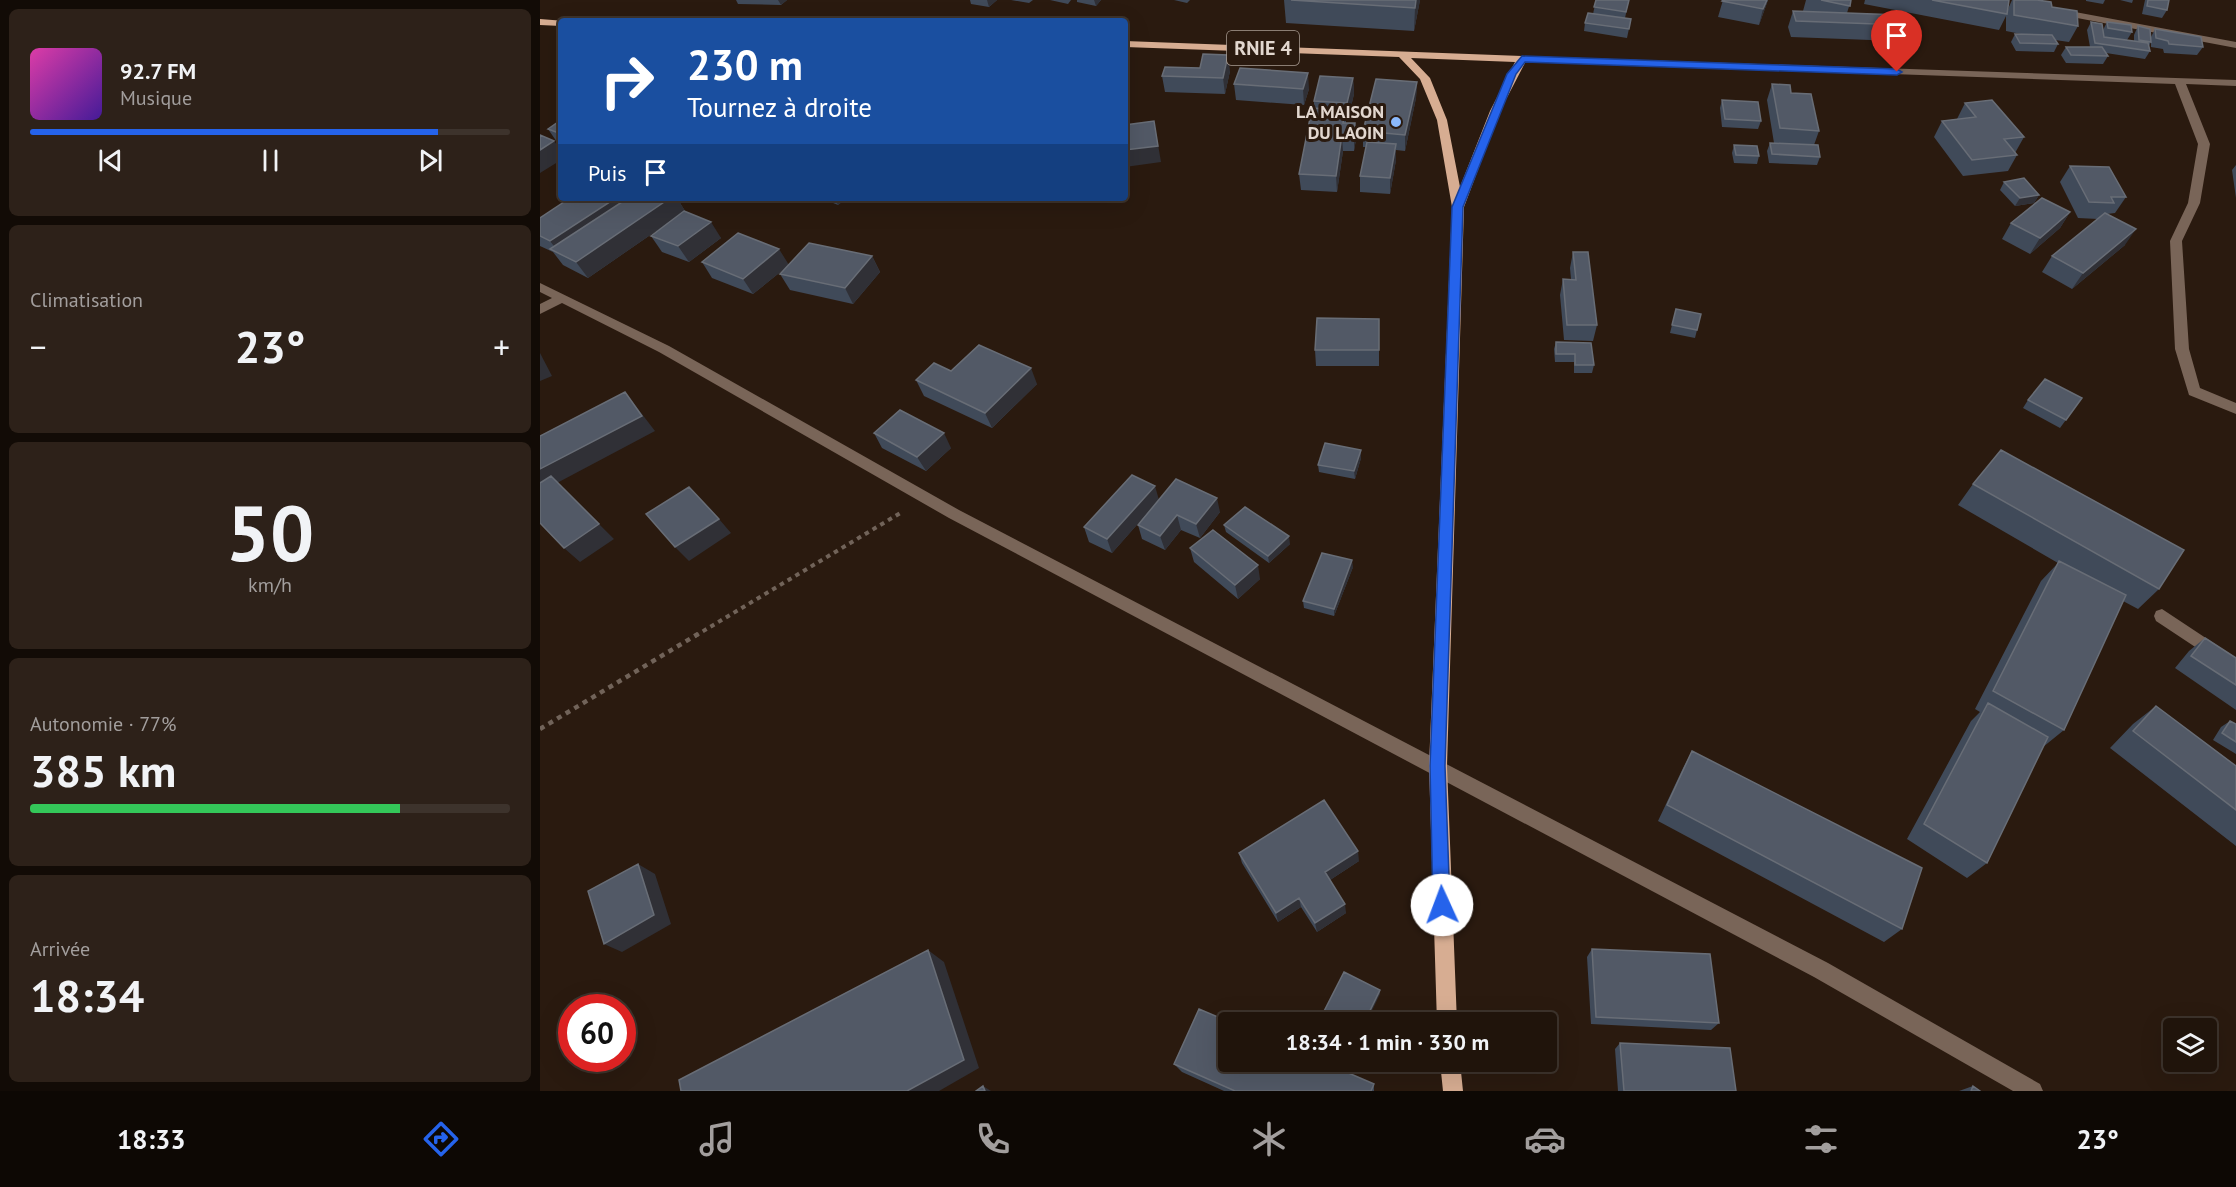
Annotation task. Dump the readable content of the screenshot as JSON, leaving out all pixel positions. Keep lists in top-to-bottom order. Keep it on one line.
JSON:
{"streets":{"main road":["RNIE 4"]},"places":["LA MAISON DU LAOIN"],"page":{"turn":["230 m","Tournez à droite"],"song":["92.7 FM","Musique"],"then":"Puis","tile":["Climatisation",["50","km/h"],["Autonomie · 77%","385 km"],["Arrivée","18:34"]],"heat":["−","23°","+"],"limit":"60","trip":"18:34 · 1 min · 330 m","tabs":["18:33","23°"]}}
